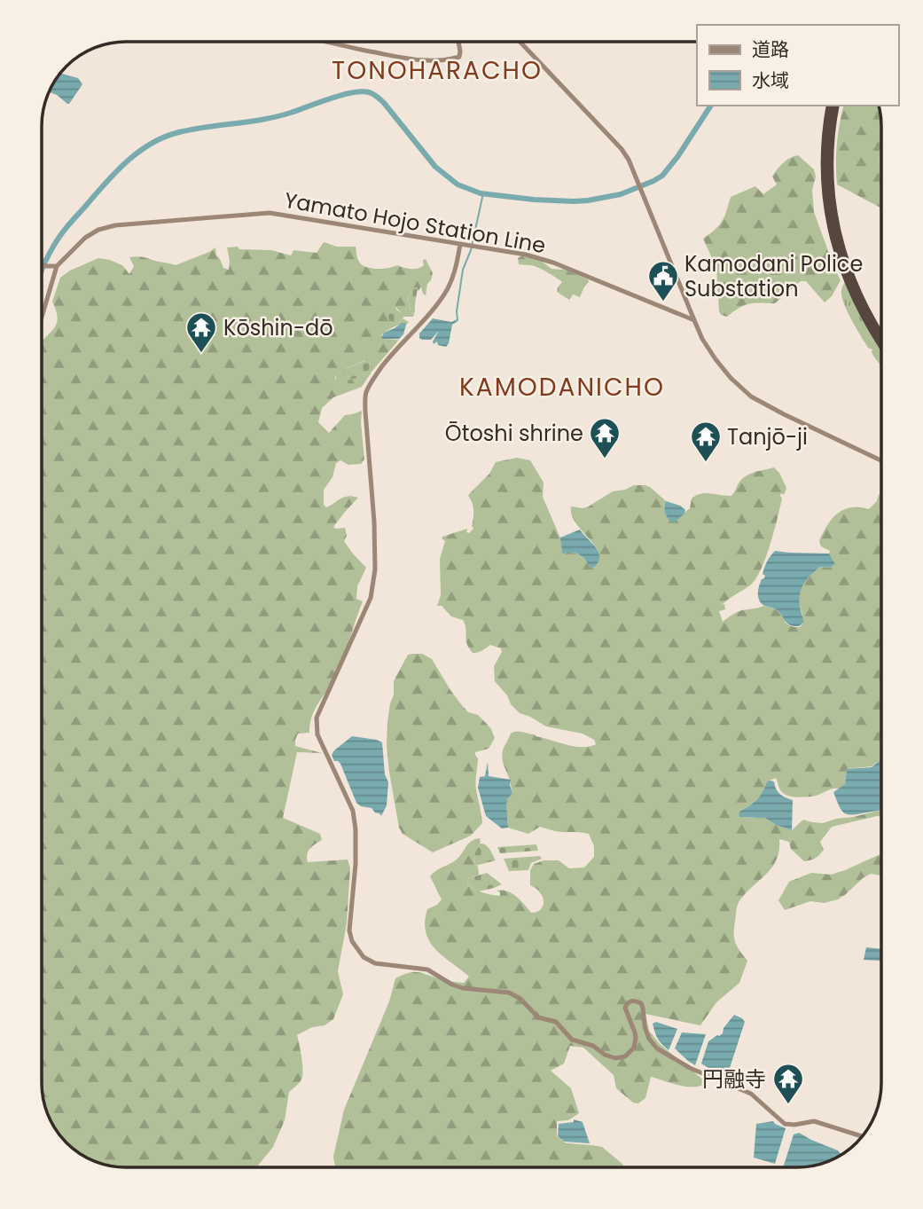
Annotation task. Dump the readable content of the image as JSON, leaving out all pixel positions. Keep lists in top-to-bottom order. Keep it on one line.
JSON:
{"streets":{"street":["Yamato Hojo Station Line"]},"districts":["TONOHARACHO","KAMODANICHO"],"places":{"public building":["Kamodani Police Substation"],"temple":["Kōshin-dō","Ōtoshi shrine","Tanjō-ji","円融寺"]},"legend":["道路","水域"]}
